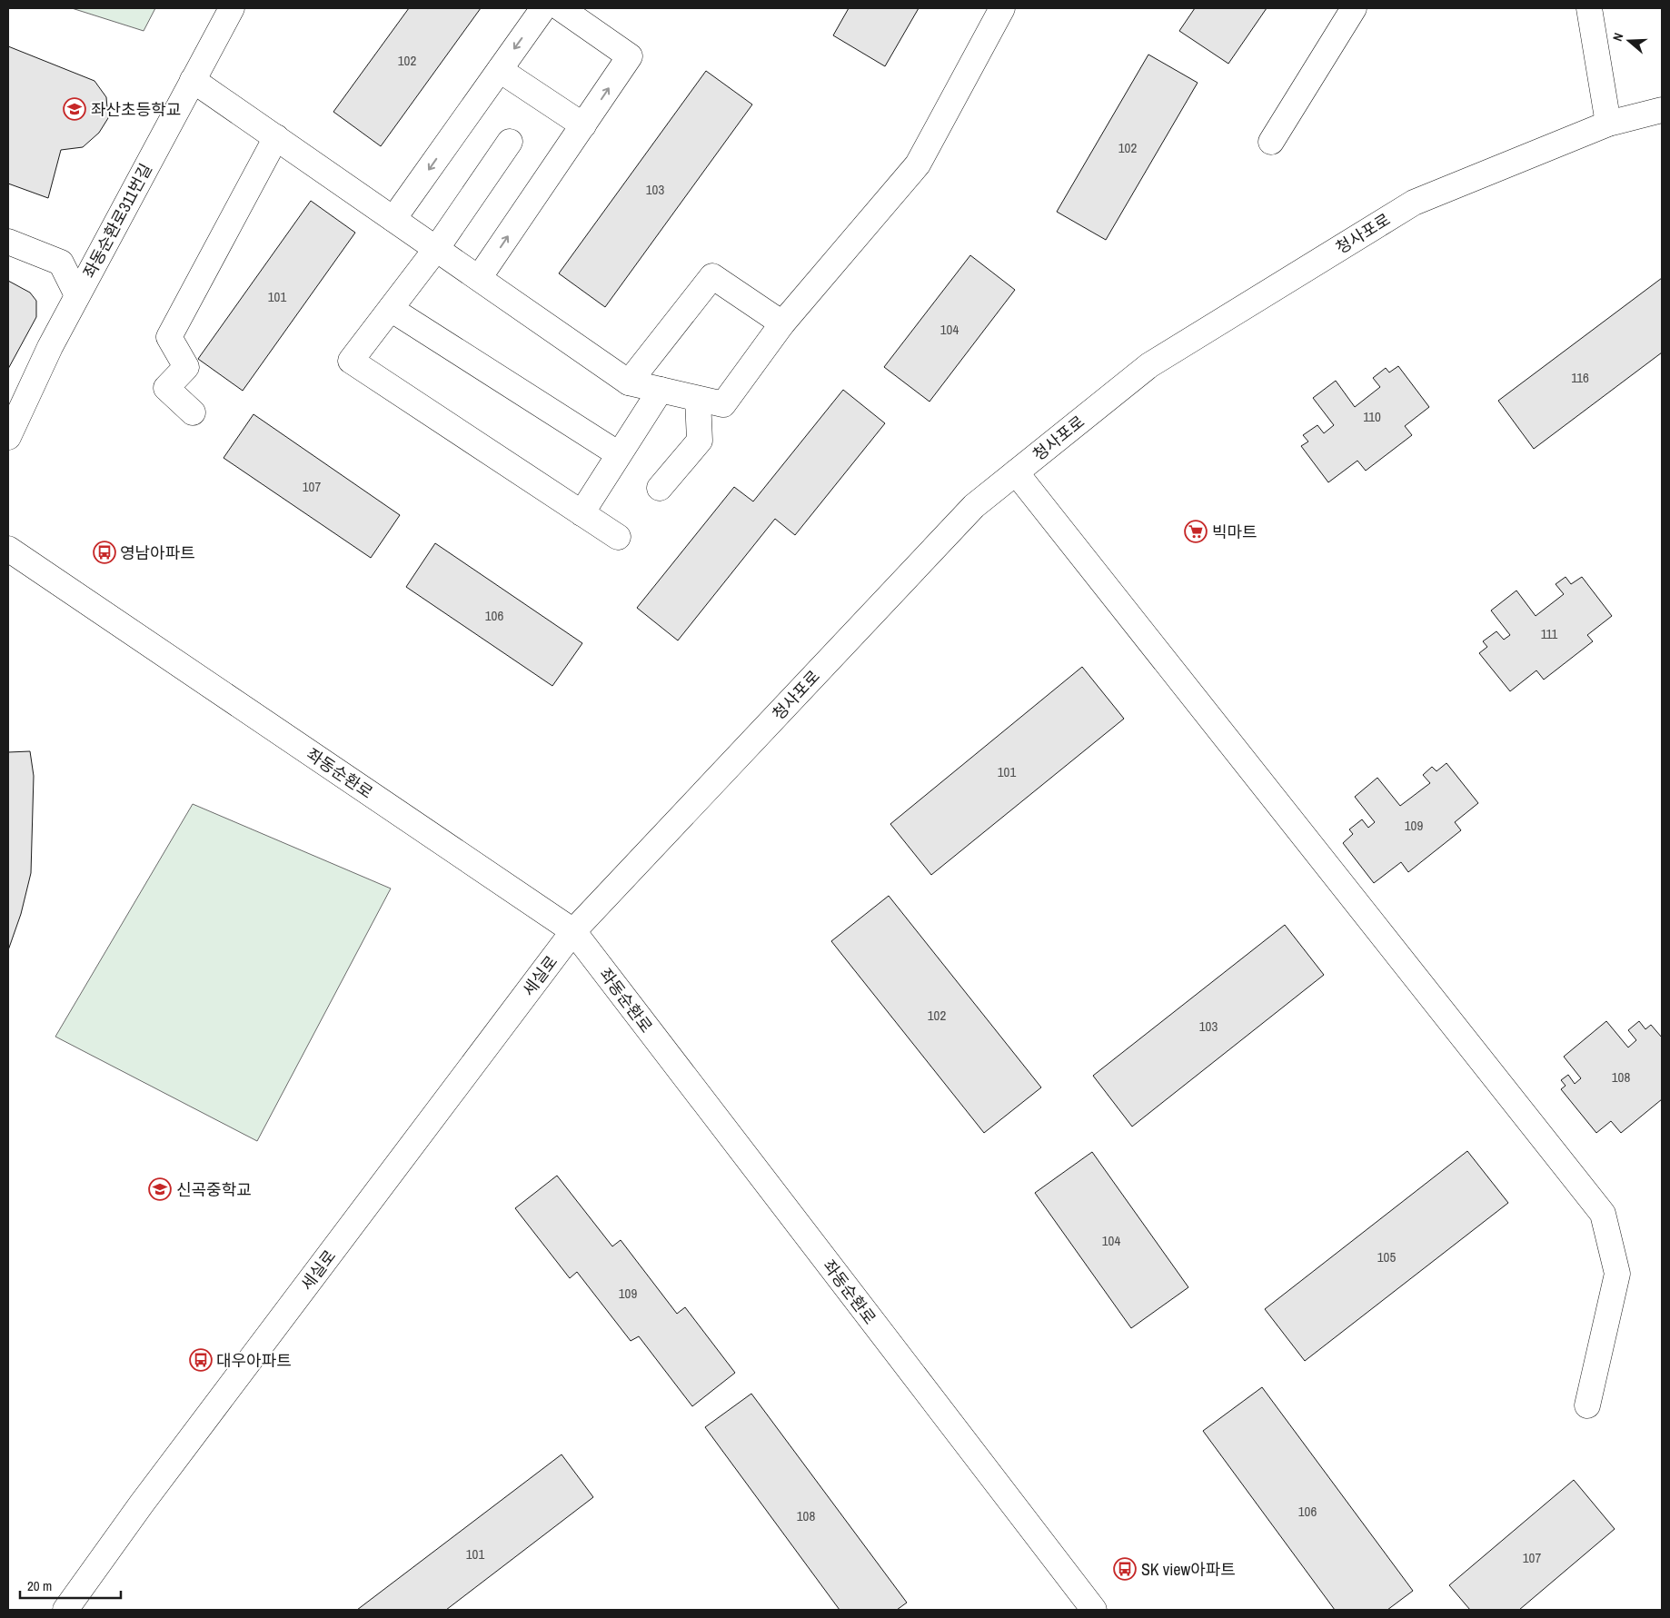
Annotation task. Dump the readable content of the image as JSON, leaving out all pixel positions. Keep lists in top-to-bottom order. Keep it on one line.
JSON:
{"streets":{"street":["좌동순환로311번길","청사포로","좌동순환로","세실로"]},"crossings":[["청사포로","좌동순환로"],["청사포로","세실로"],["좌동순환로","세실로"]],"places":{"school or university":["좌산초등학교","신곡중학교"],"supermarket":["빅마트"],"bus stop":["영남아파트","대우아파트","SK view아파트"]},"house_numbers":["102","102","103","101","104","116","110","107","106","111","101","109","102","103","108","104","105","109","106","108","101","107"],"scale_bar":"20 m","north":"left"}
